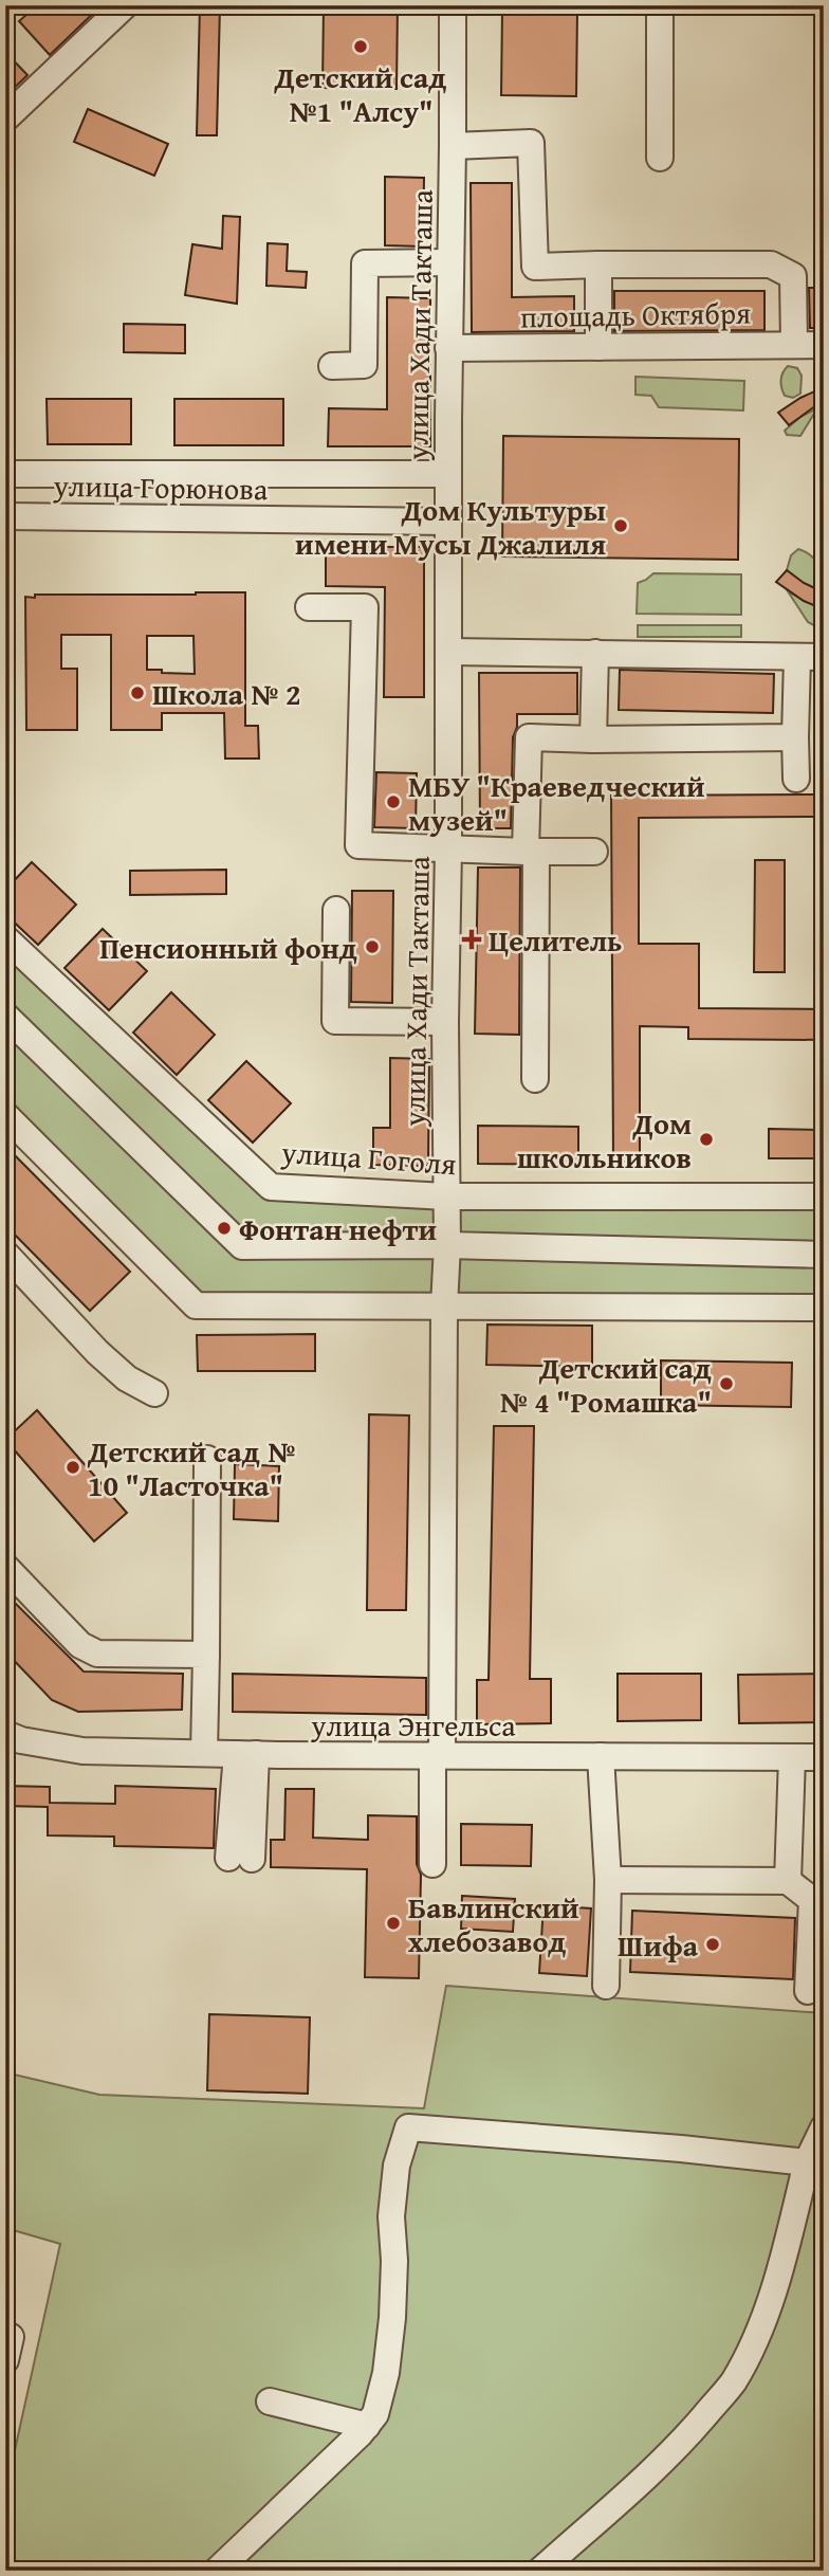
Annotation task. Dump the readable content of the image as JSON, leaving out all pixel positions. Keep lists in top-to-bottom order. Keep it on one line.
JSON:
{"streets":{"street":["площадь Октября","улица Хади Такташа","улица Горюнова","улица Гоголя","улица Энгельса"]},"crossings":[["площадь Октября","улица Хади Такташа"],["улица Хади Такташа","улица Горюнова"],["улица Хади Такташа","улица Гоголя"],["улица Хади Такташа","улица Энгельса"]],"places":{"other":["Детский сад №1 \"Алсу\"","Дом Культуры имени Мусы Джалиля","Школа № 2","МБУ \"Краеведческий музей\"","Пенсионный фонд","Дом школьников","Фонтан нефти","Детский сад № 4 \"Ромашка\"","Детский сад № 10 \"Ласточка\"","Бавлинский хлебозавод","Шифа"],"health":["Целитель"]}}
